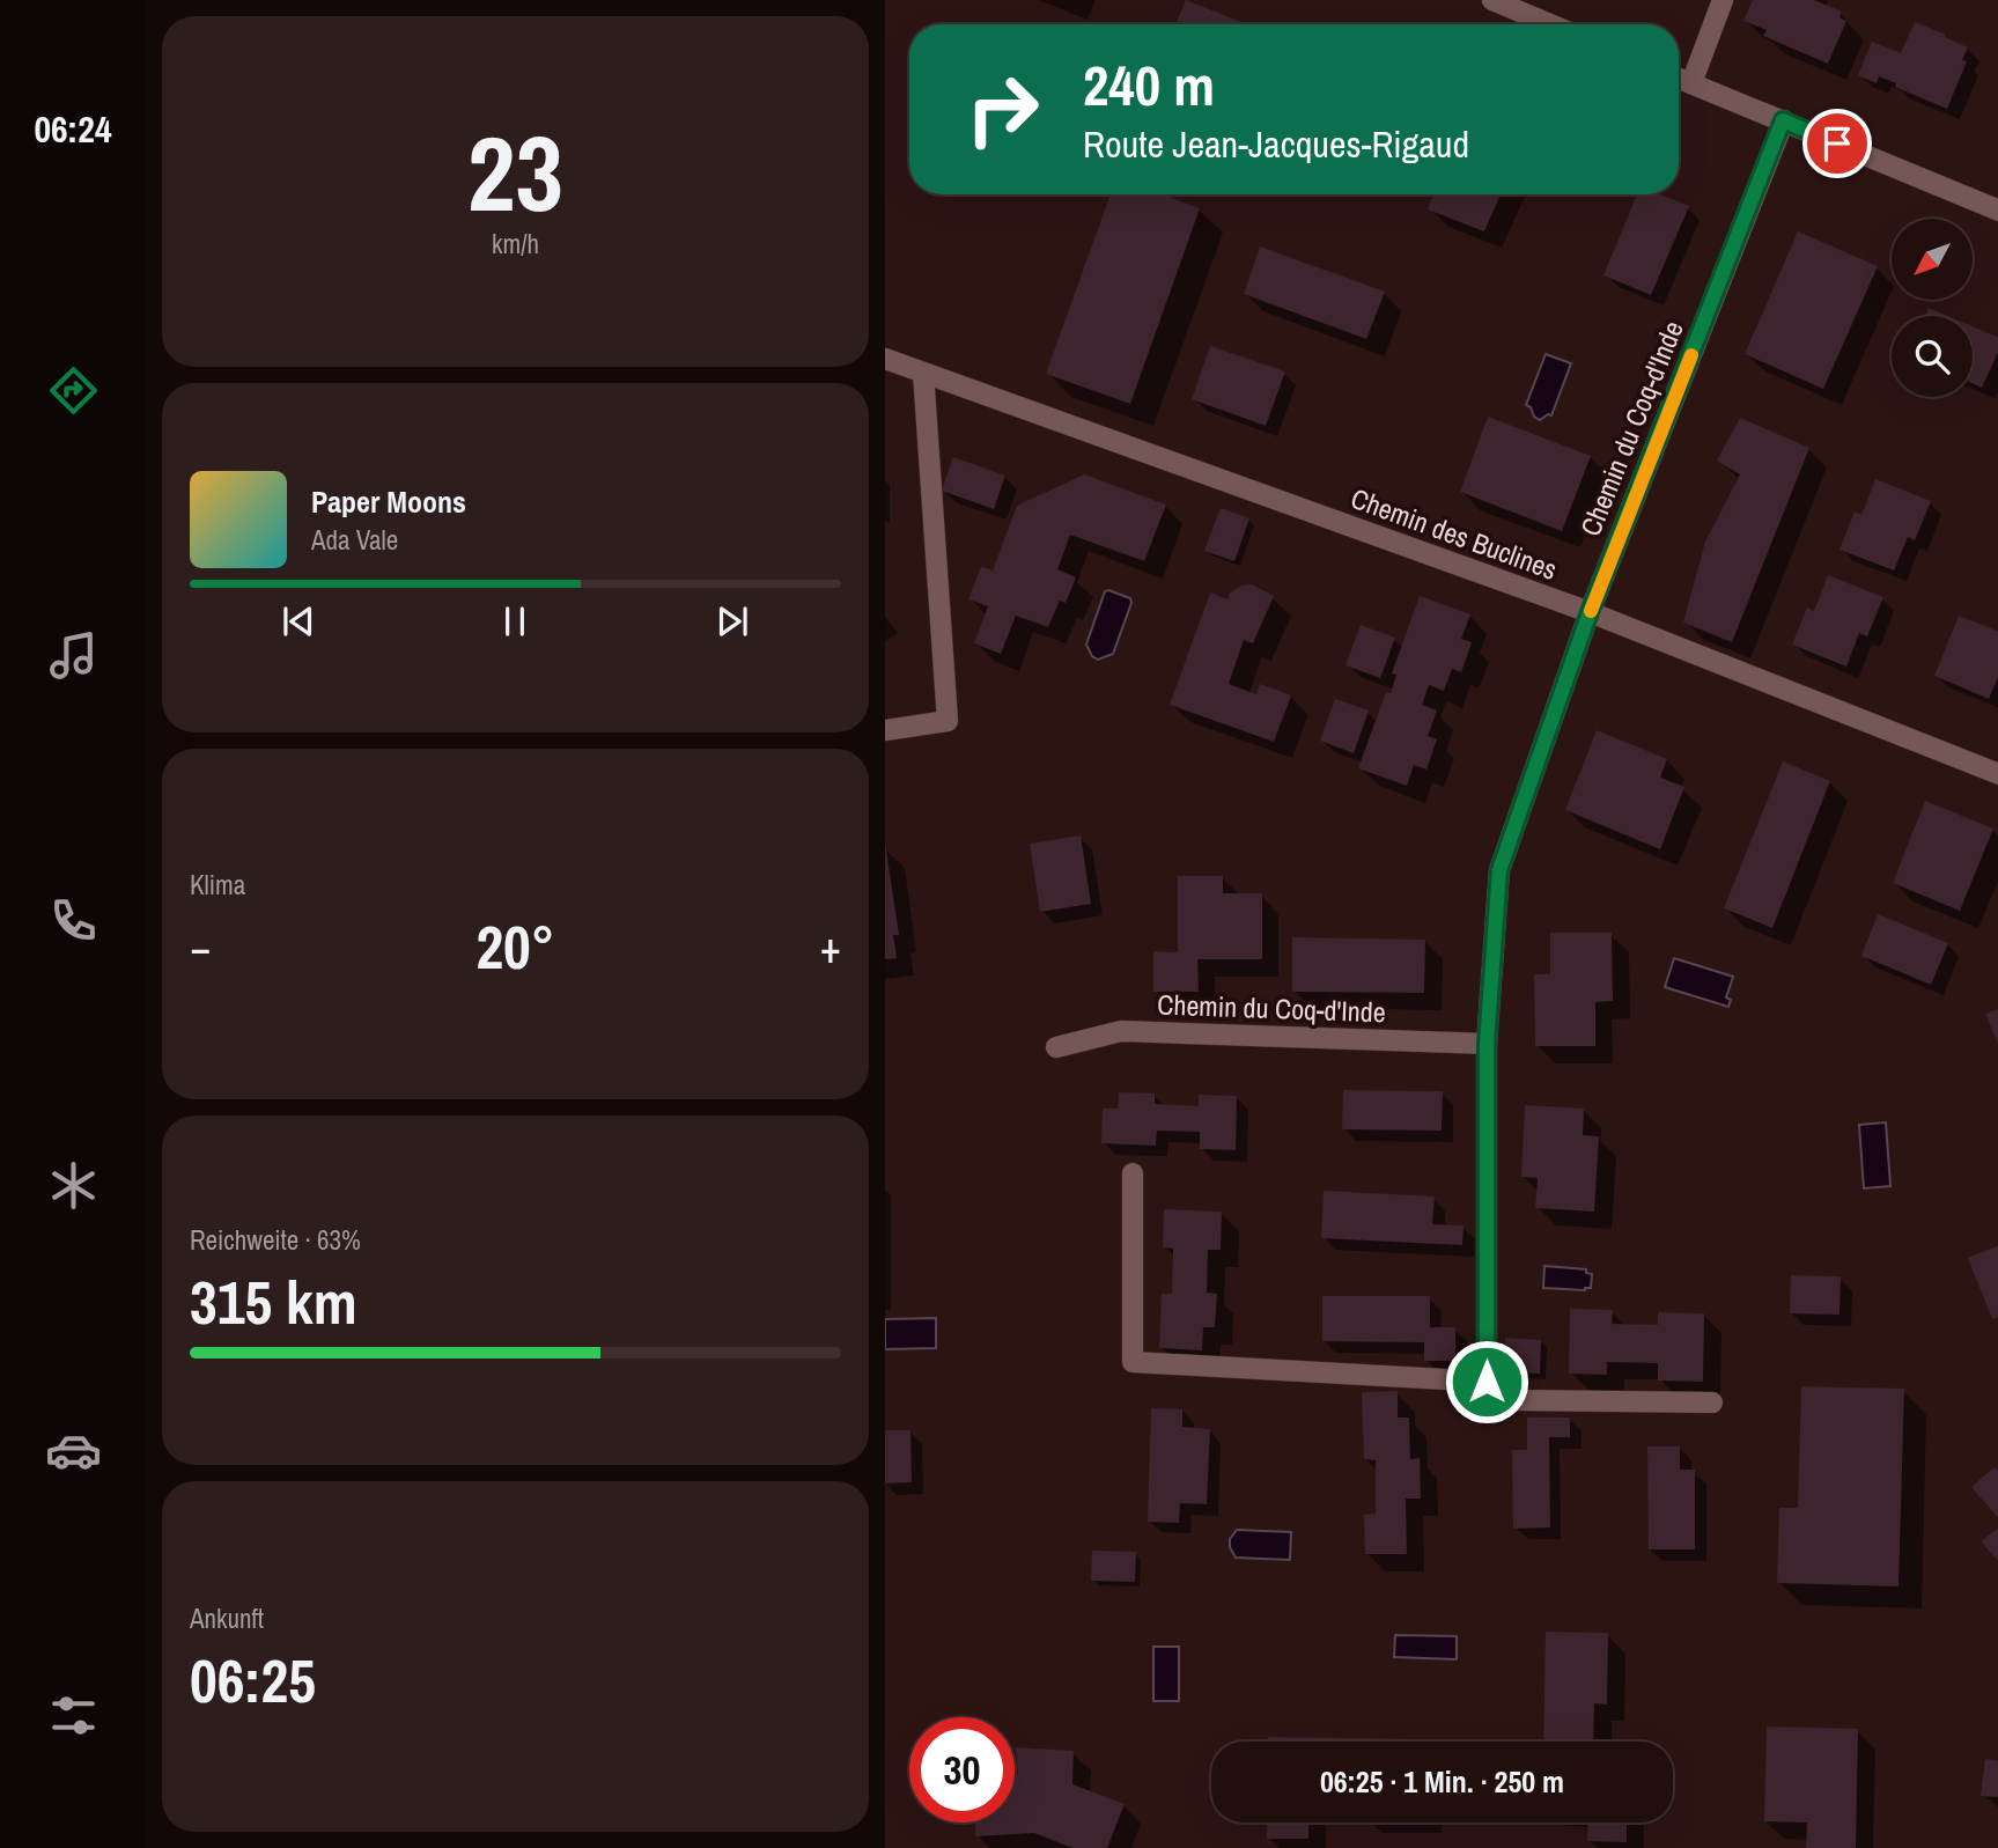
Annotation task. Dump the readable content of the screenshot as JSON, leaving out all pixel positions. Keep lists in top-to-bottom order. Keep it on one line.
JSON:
{"streets":{"street":["Chemin du Coq-d'Inde","Chemin des Buclines"]},"crossings":[["Chemin du Coq-d'Inde","Chemin des Buclines"]],"north":"bottom left","page":{"tabs":"06:24","tile":[["23","km/h"],"Klima",["Reichweite · 63%","315 km"],["Ankunft","06:25"]],"turn":["240 m","Route Jean-Jacques-Rigaud"],"song":["Paper Moons","Ada Vale"],"heat":["−","20°","+"],"limit":"30","trip":"06:25 · 1 Min. · 250 m"}}
